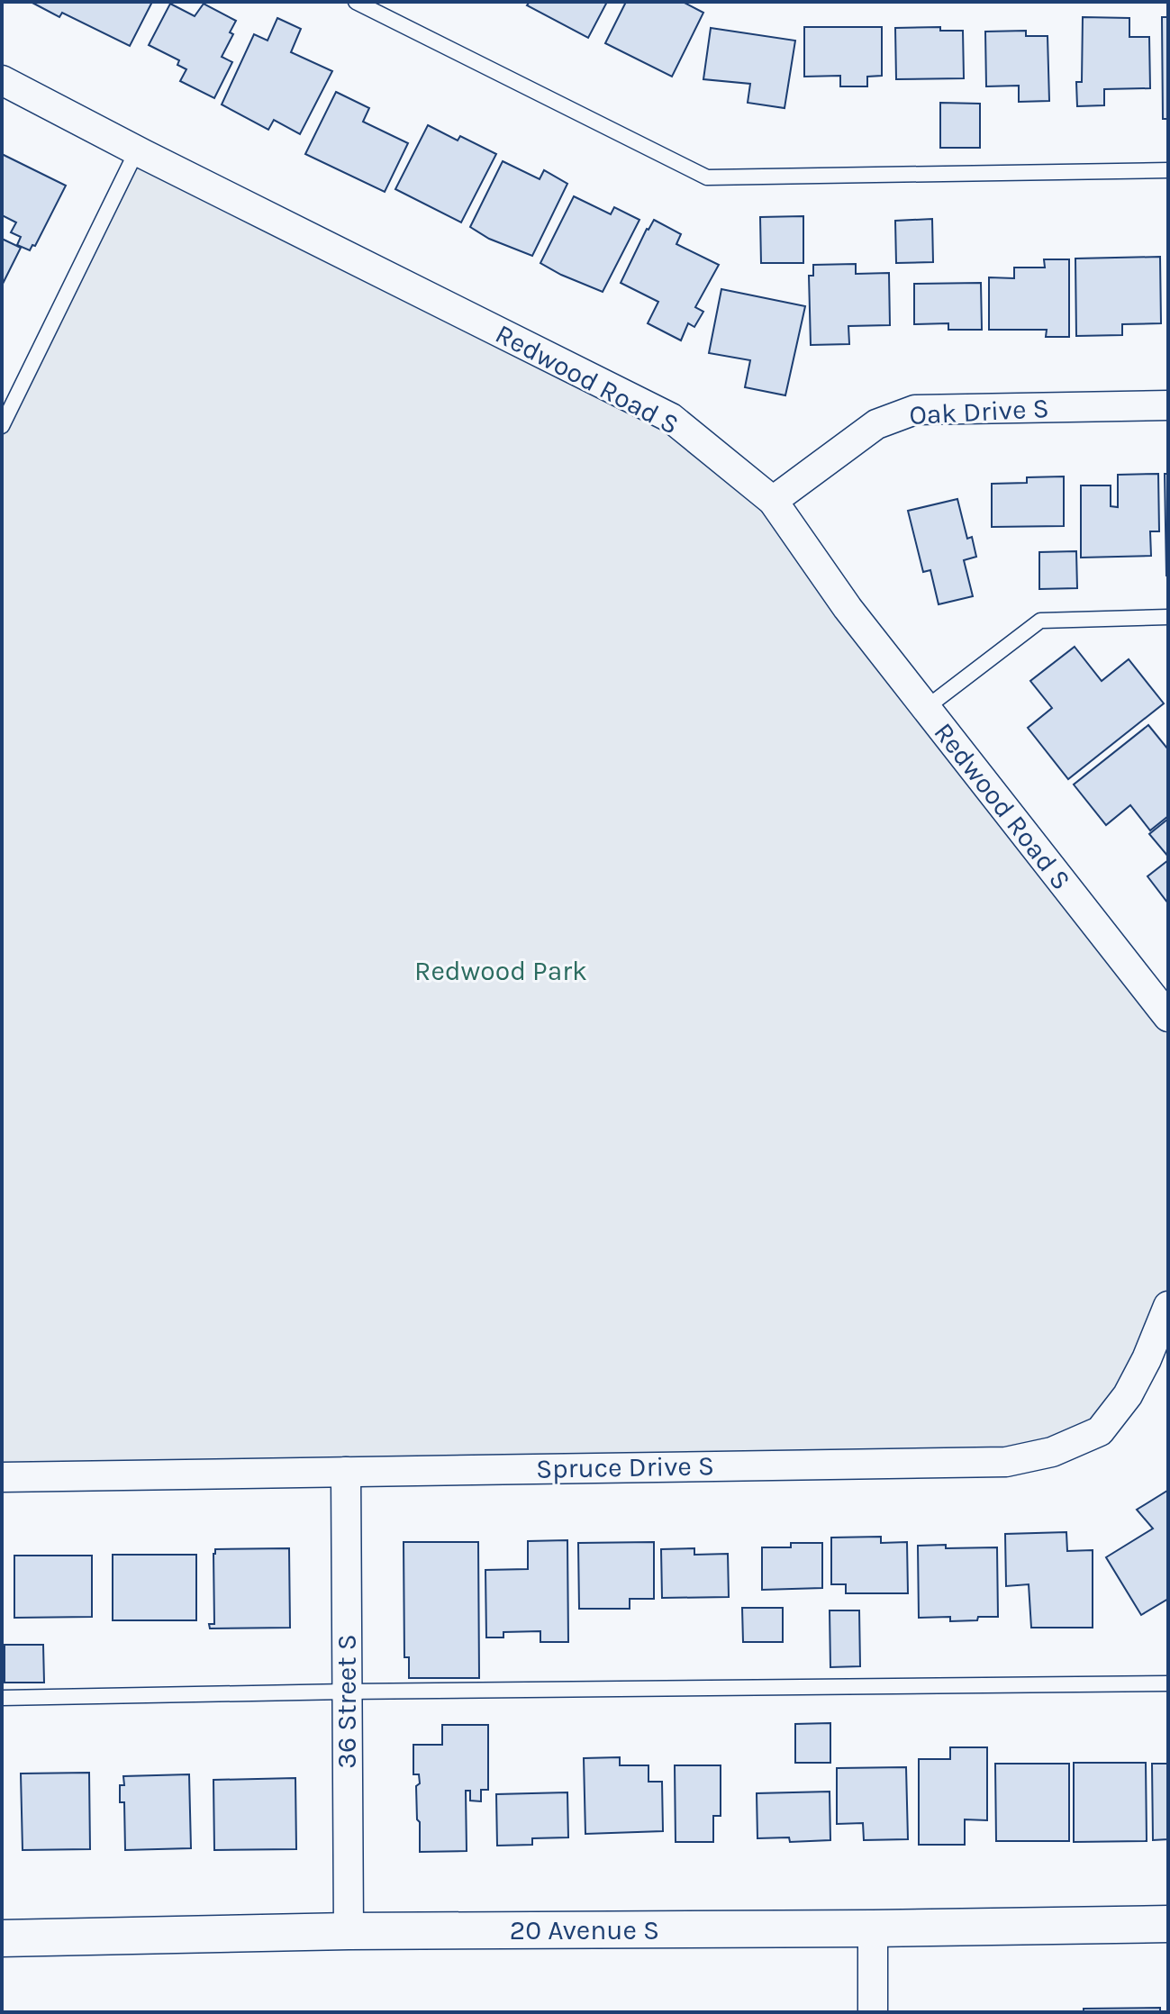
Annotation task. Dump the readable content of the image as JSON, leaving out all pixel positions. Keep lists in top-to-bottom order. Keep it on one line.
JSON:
{"streets":{"street":["Redwood Road S","Oak Drive S","Spruce Drive S","36 Street S","20 Avenue S"]},"crossings":[["Redwood Road S","Oak Drive S"],["Spruce Drive S","36 Street S"],["36 Street S","20 Avenue S"]],"parks":["Redwood Park"]}
